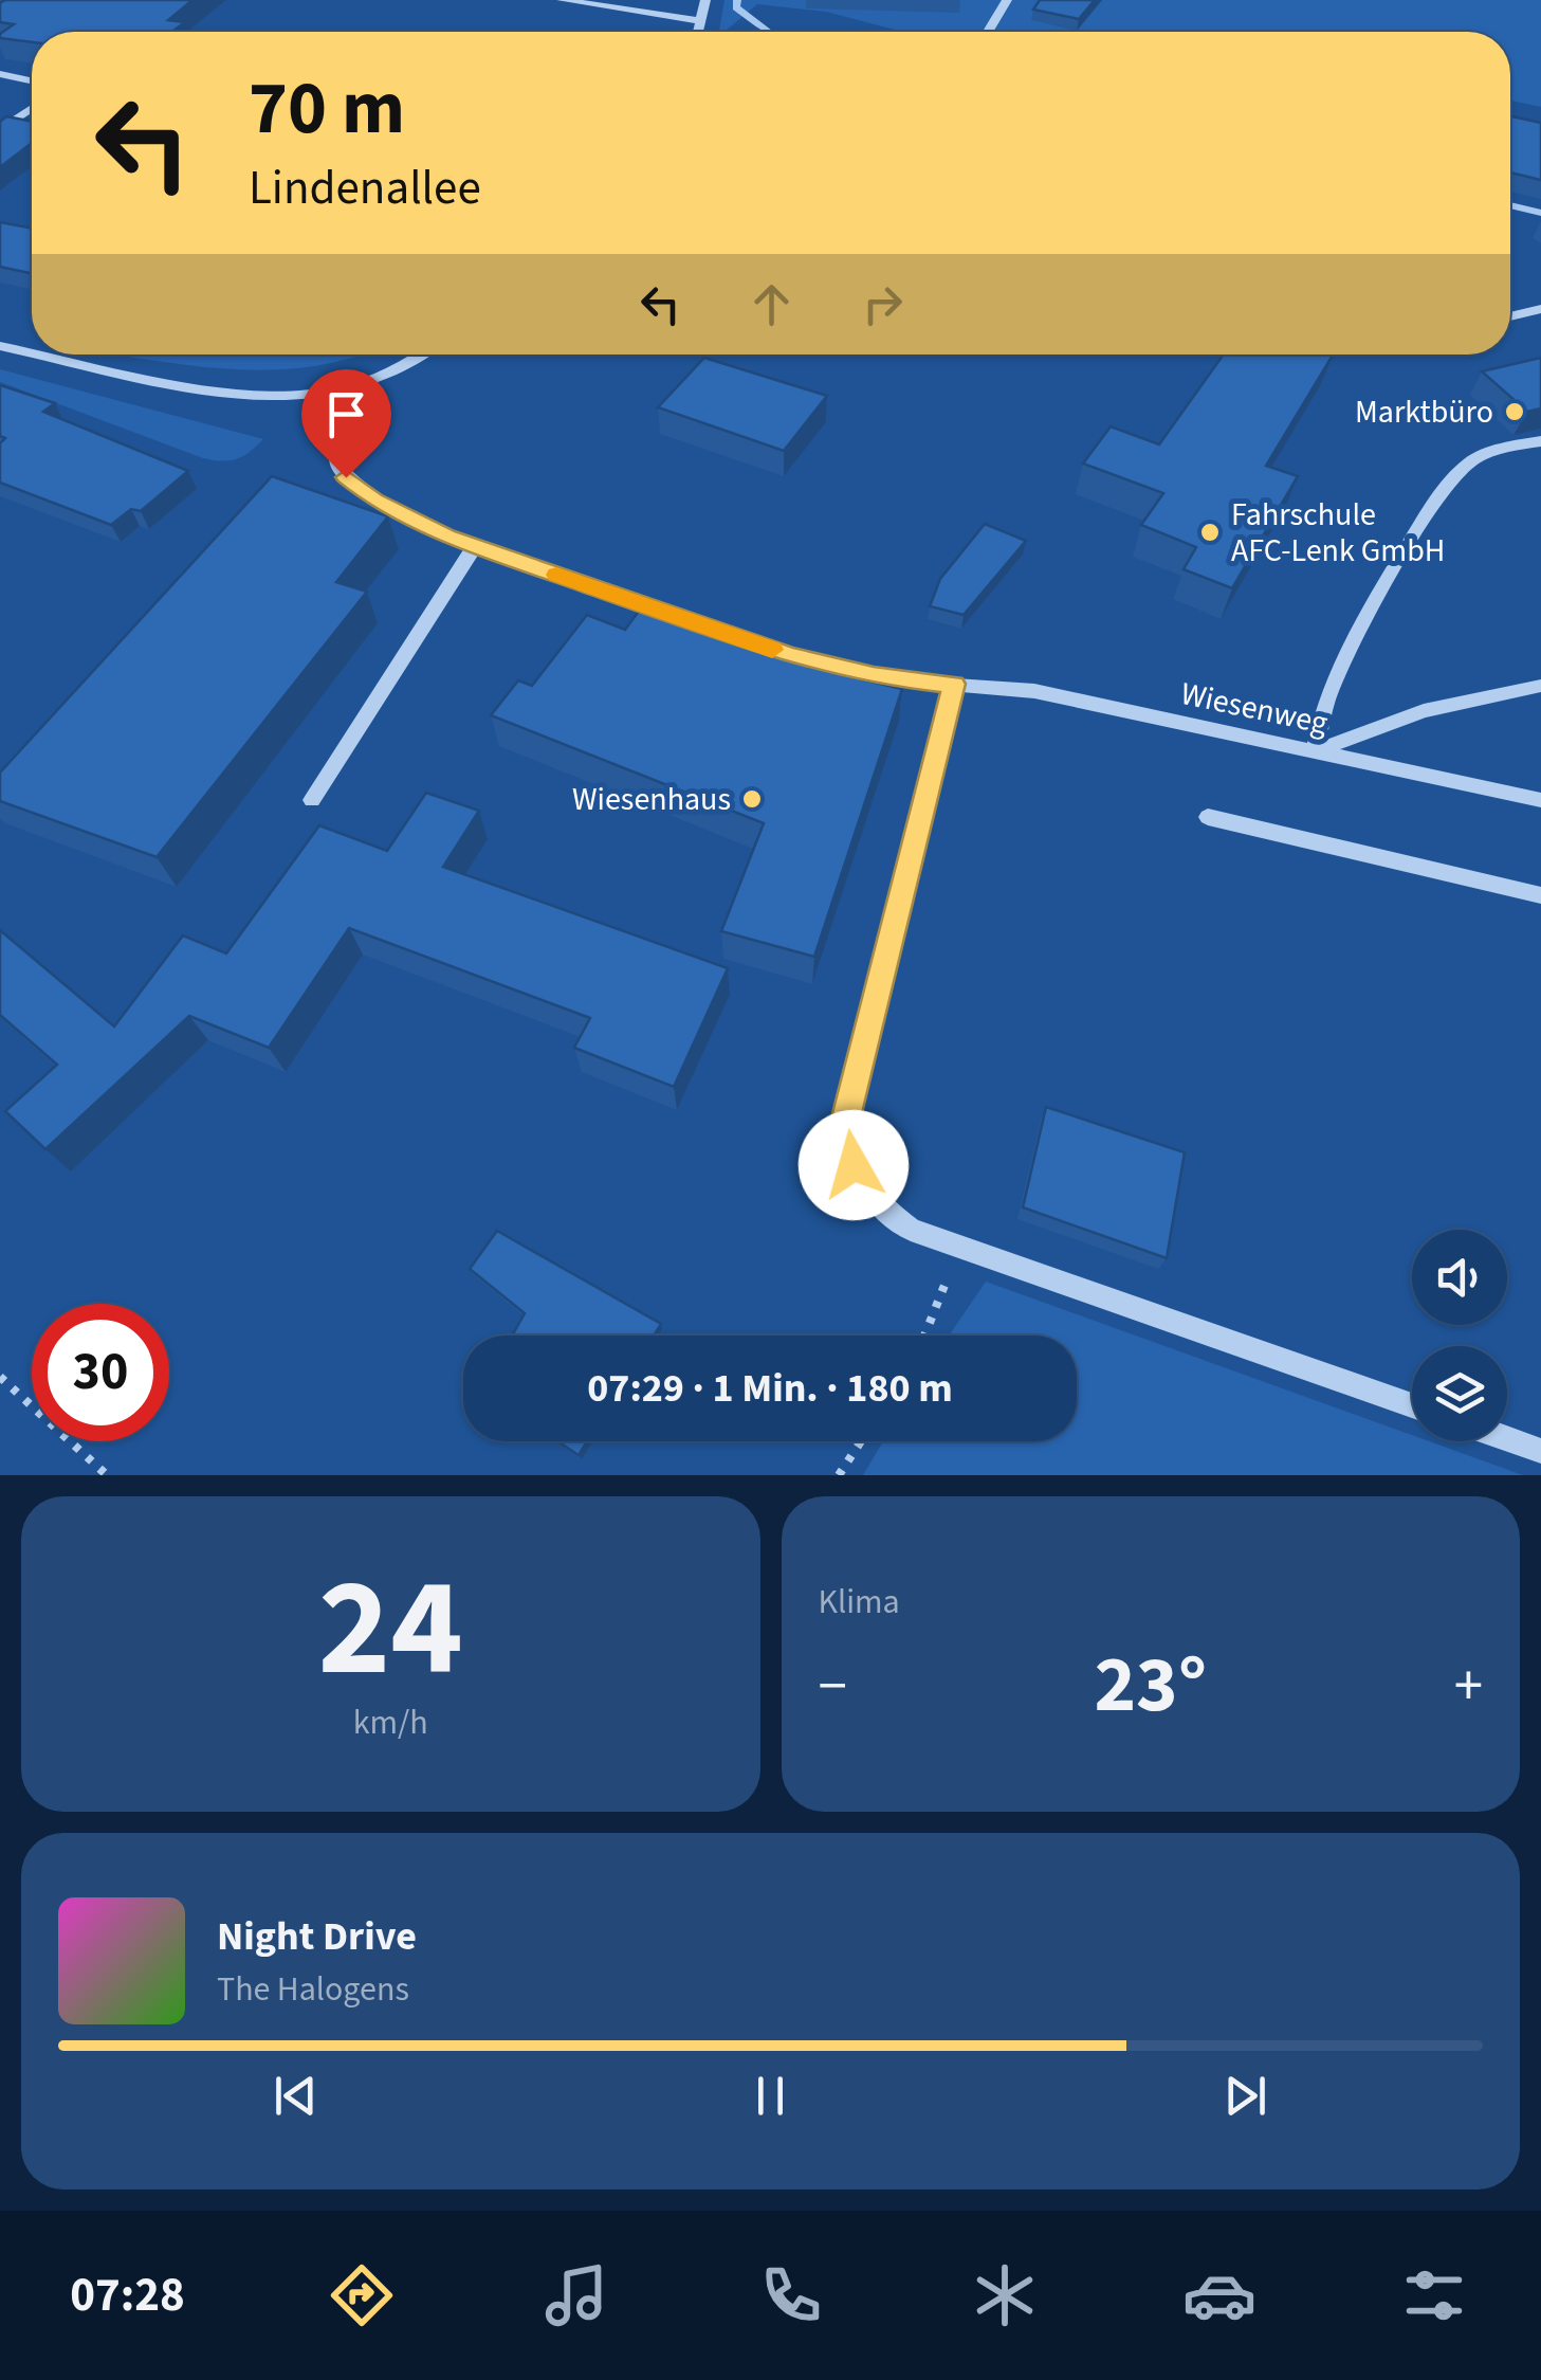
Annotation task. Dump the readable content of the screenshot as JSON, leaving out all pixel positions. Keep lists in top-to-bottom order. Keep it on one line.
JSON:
{"streets":{"street":["Wiesenweg"]},"places":["Marktbüro","Fahrschule AFC-Lenk GmbH","Wiesenhaus"],"page":{"turn":["70 m","Lindenallee"],"limit":"30","trip":"07:29 · 1 Min. · 180 m","tile":[["24","km/h"],"Klima"],"heat":["−","23°","+"],"song":["Night Drive","The Halogens"],"tabs":"07:28"}}
